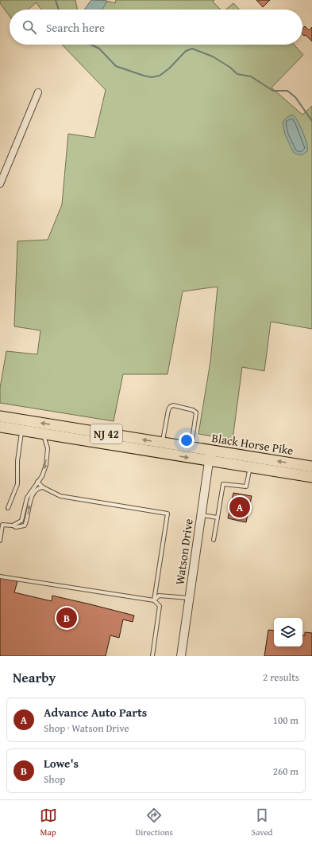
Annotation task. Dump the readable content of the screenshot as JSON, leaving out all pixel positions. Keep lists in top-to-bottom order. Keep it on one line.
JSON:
{"streets":{"highway":["NJ 42","Black Horse Pike"],"street":["Watson Drive"]},"crossings":[["Black Horse Pike","Watson Drive"]],"page":{"search":"Search here","pins":["A","B"],"heading":["Nearby","2 results"],"list":[{"mark":"A","name":"Advance Auto Parts","note":"Shop · Watson Drive","value":"100 m"},{"mark":"B","name":"Lowe's","note":"Shop","value":"260 m"}],"nav":["Map","Directions","Saved"]}}
